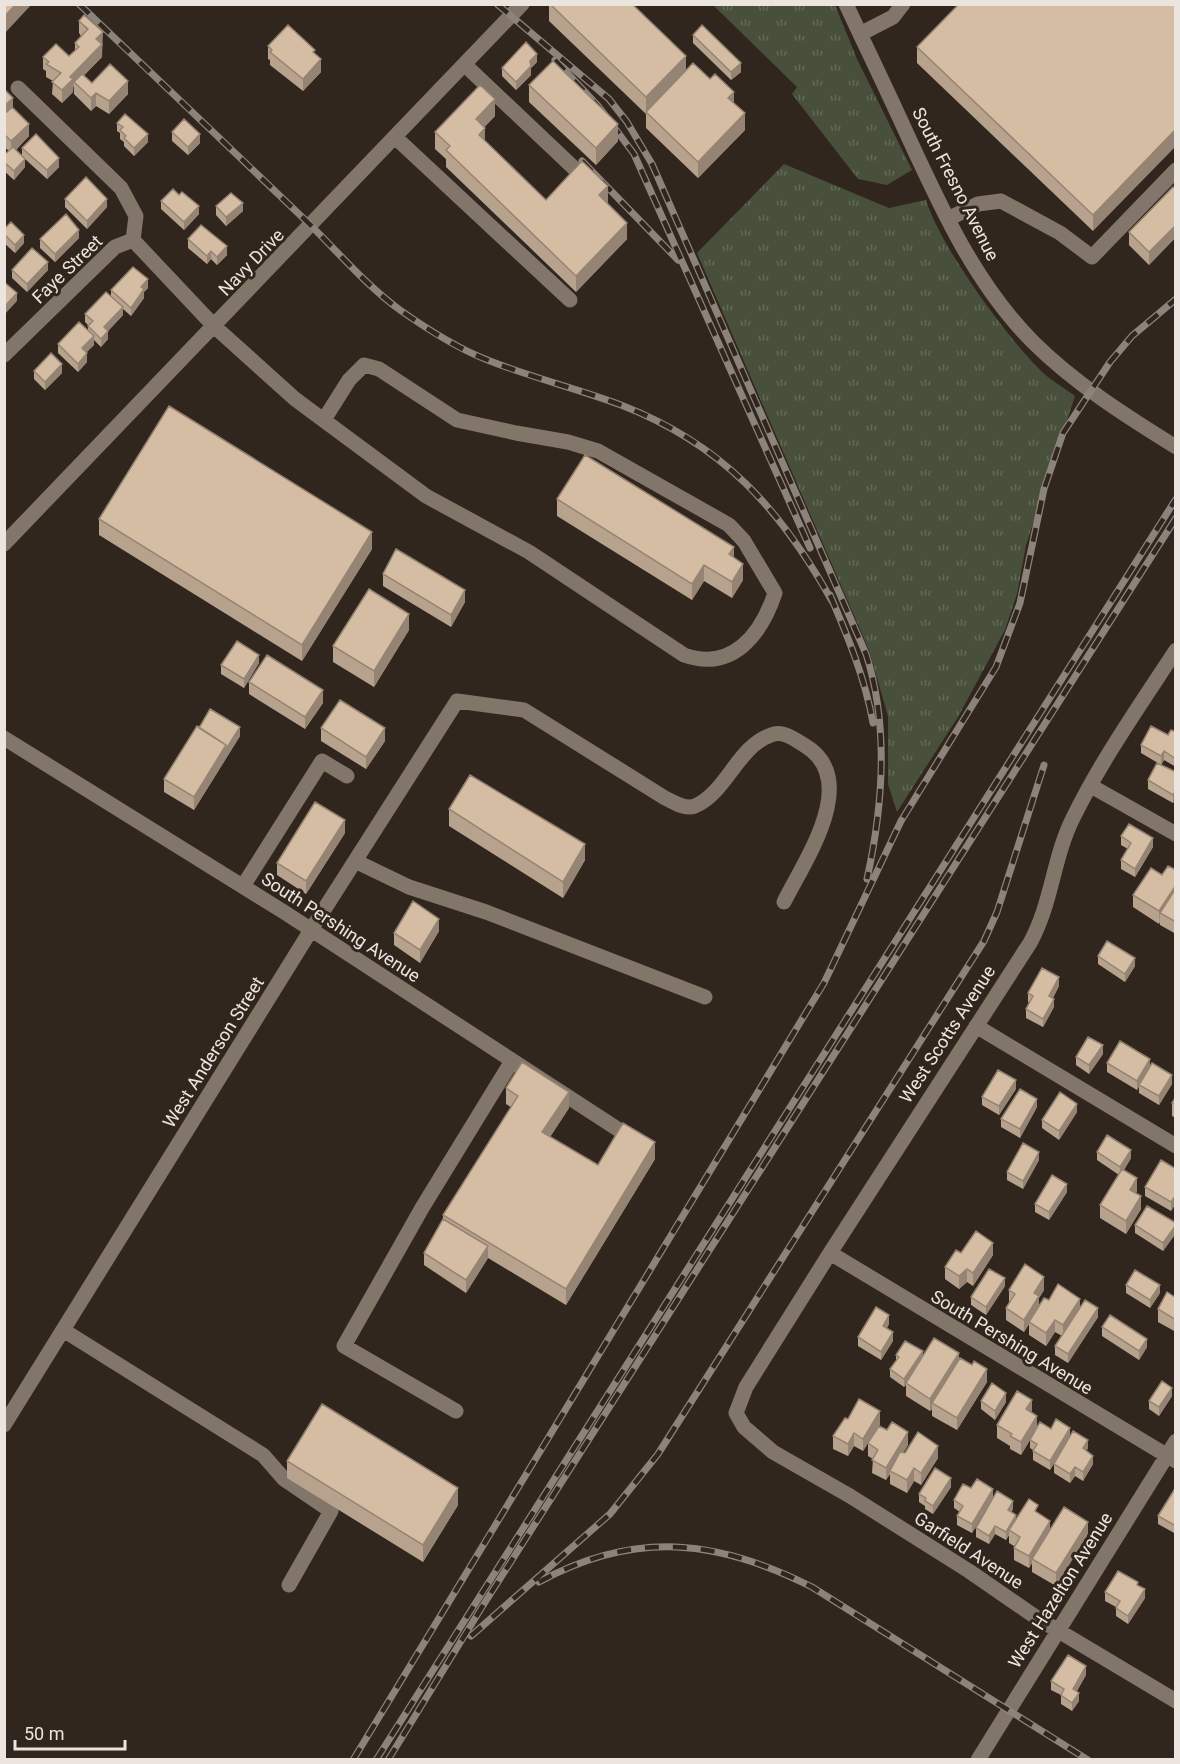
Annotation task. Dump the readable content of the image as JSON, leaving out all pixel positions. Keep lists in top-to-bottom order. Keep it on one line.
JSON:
{"streets":{"street":["South Fresno Avenue","Navy Drive","Faye Street","South Pershing Avenue","West Scotts Avenue","West Anderson Street","Garfield Avenue","West Hazelton Avenue"]},"crossings":[["South Pershing Avenue","West Scotts Avenue"],["South Pershing Avenue","West Anderson Street"],["South Pershing Avenue","West Hazelton Avenue"],["West Scotts Avenue","Garfield Avenue"],["Garfield Avenue","West Hazelton Avenue"]],"scale_bar":"50 m"}
